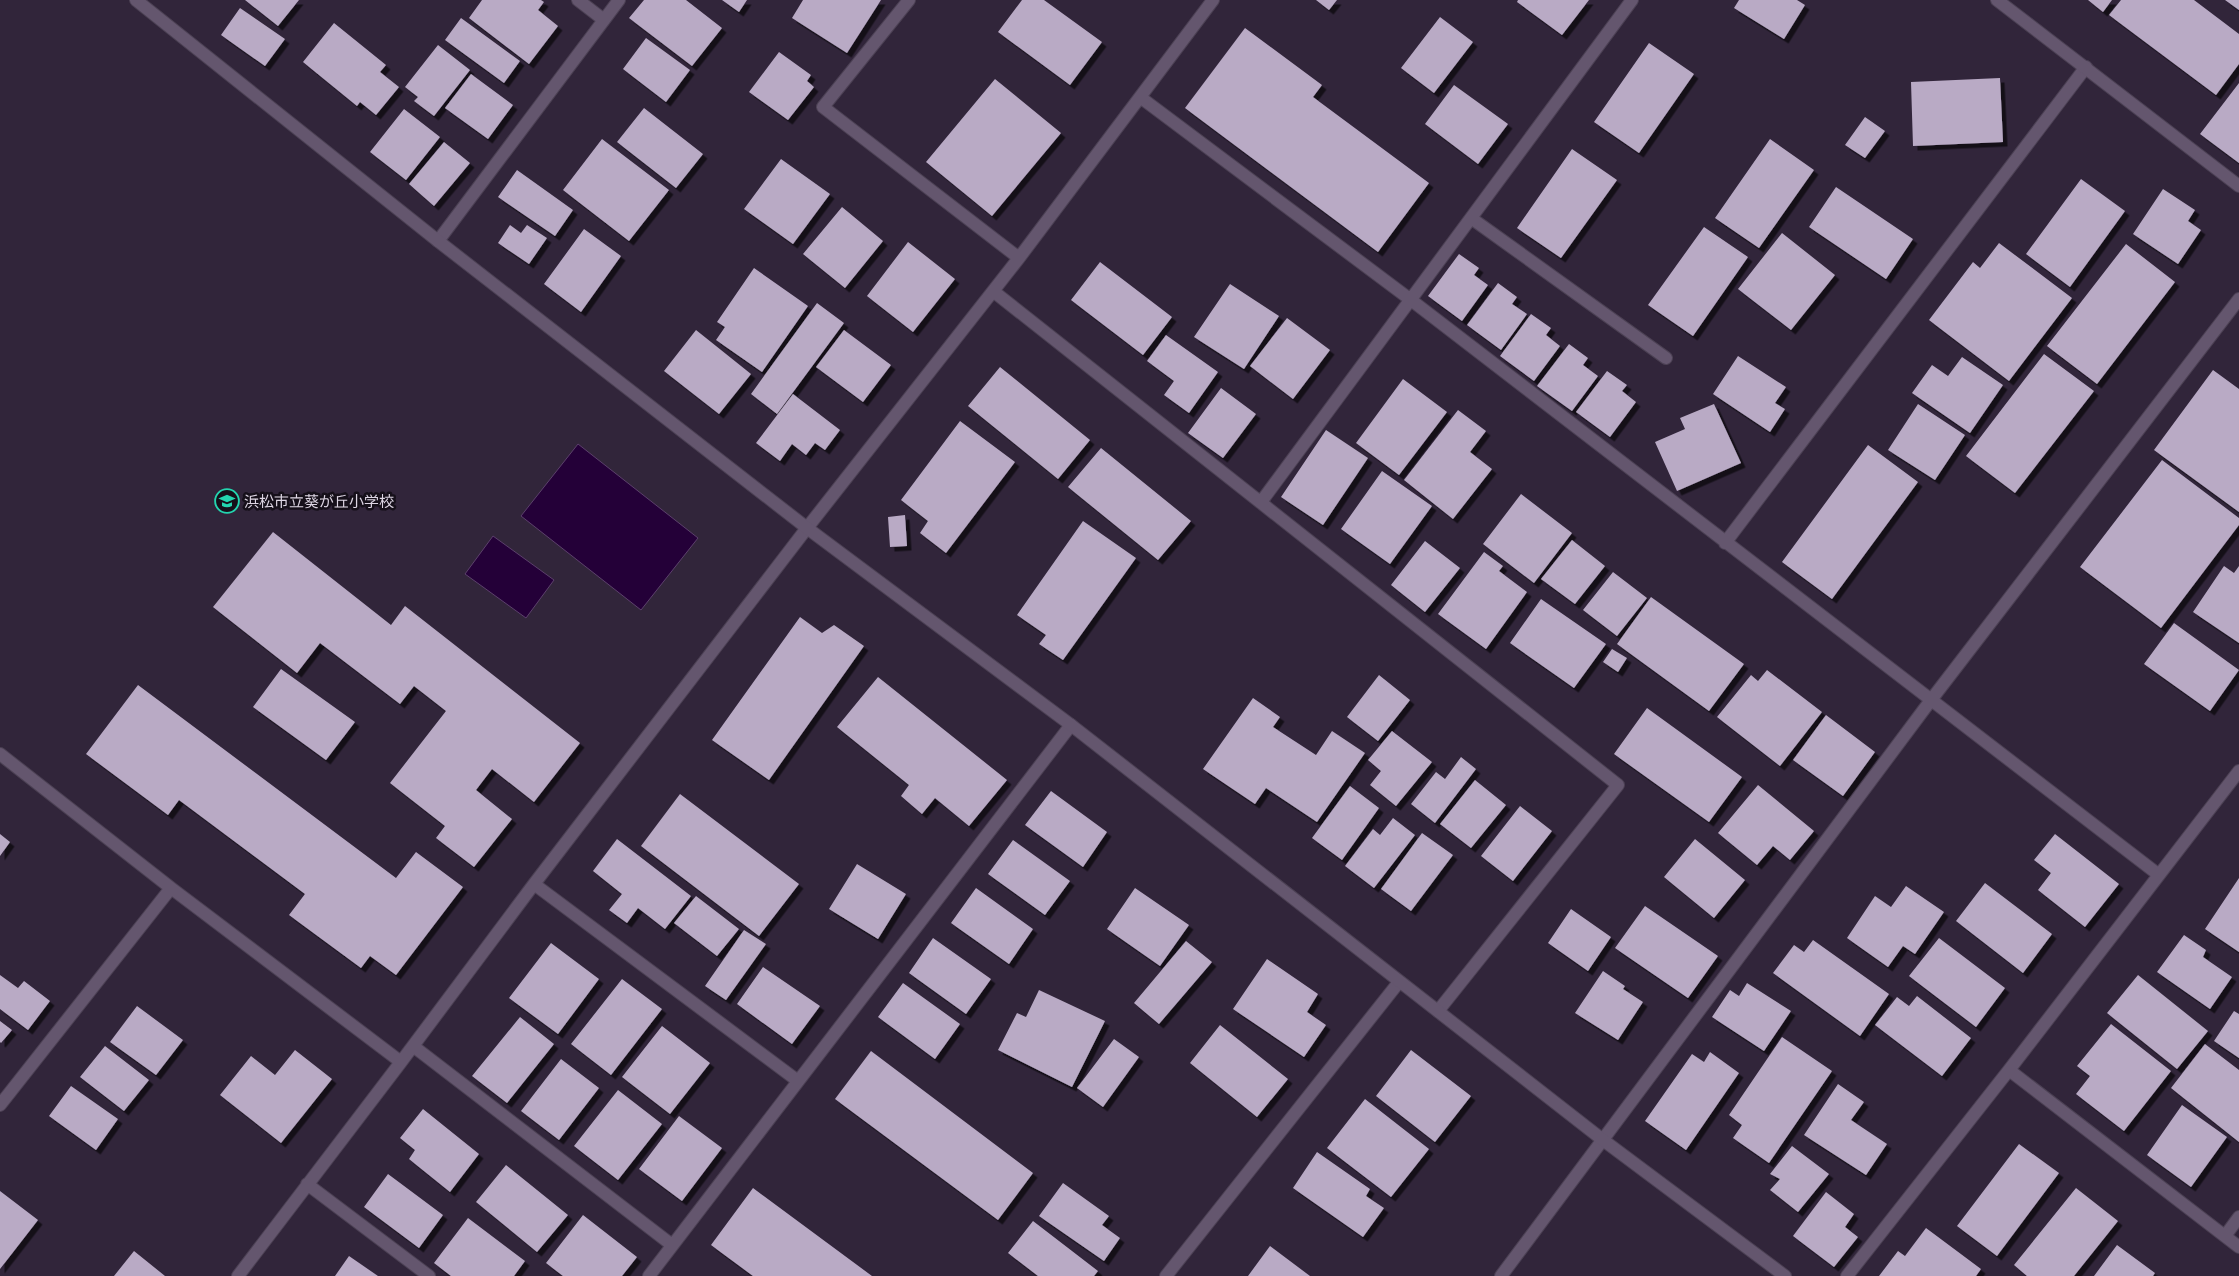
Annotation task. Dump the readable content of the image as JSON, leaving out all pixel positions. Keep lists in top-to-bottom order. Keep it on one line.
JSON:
{"places":{"school or university":["浜松市立葵が丘小学校"]}}
